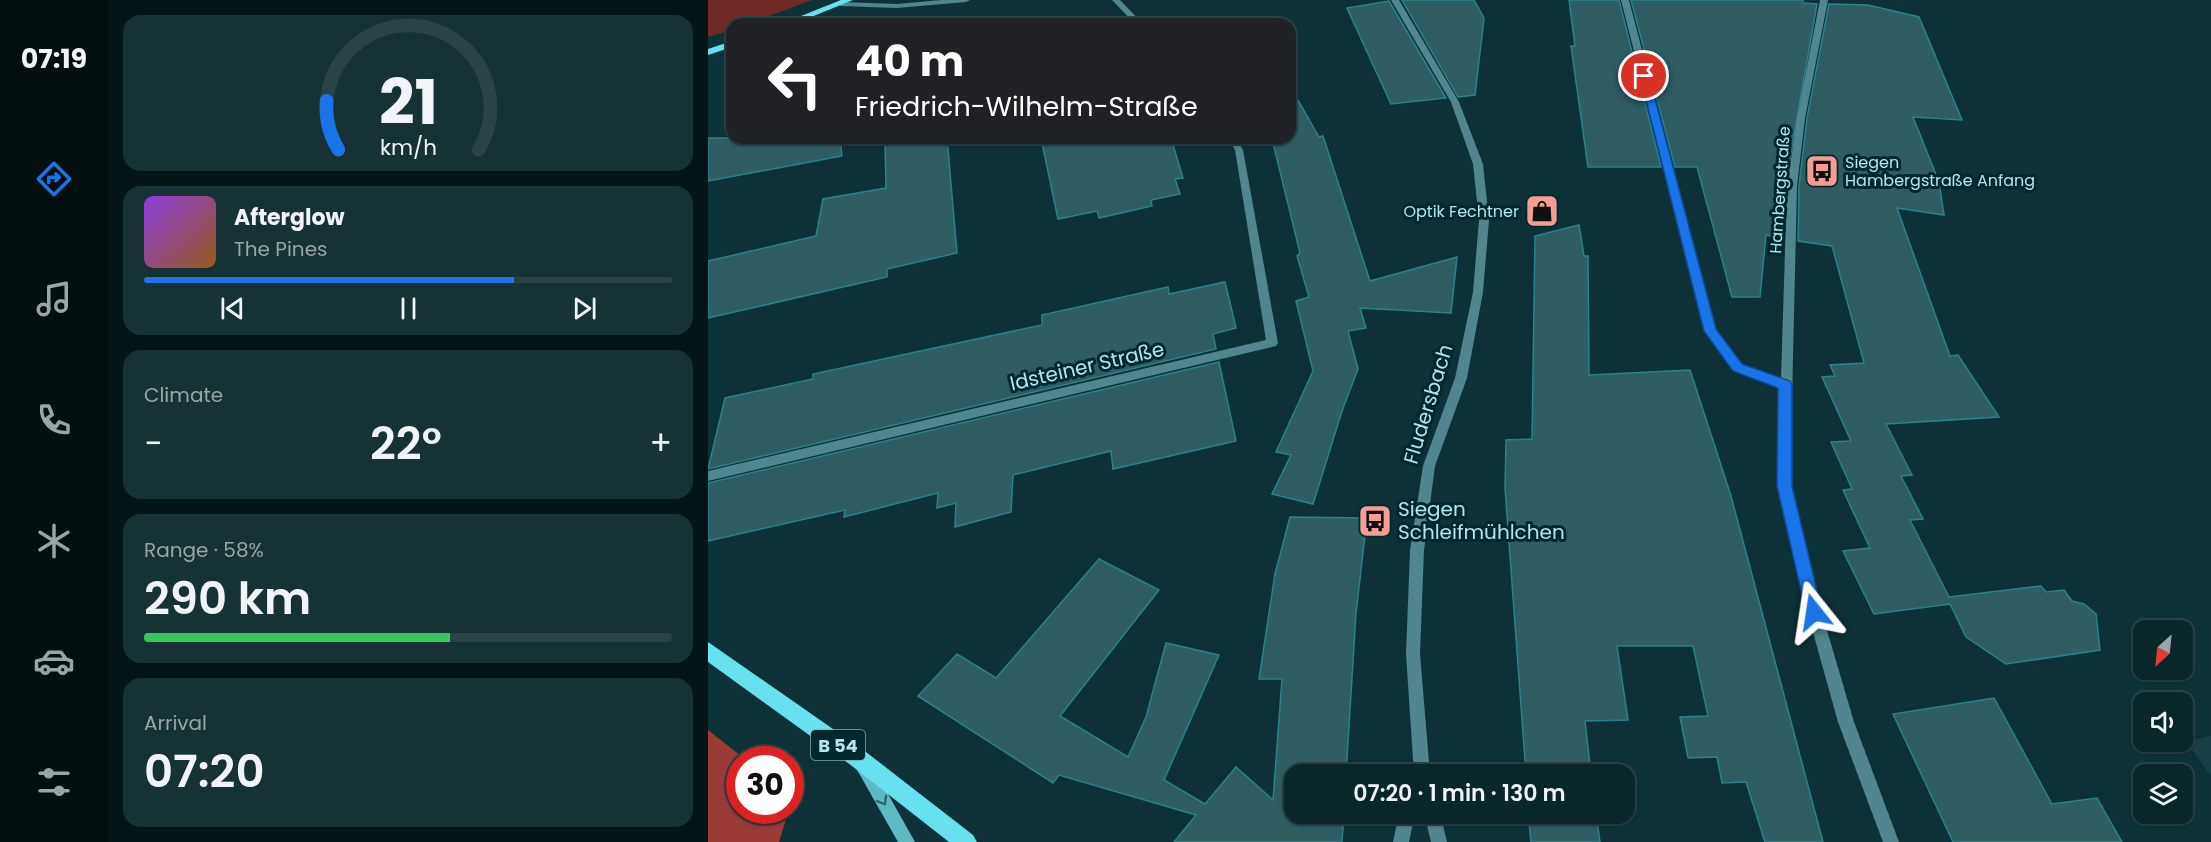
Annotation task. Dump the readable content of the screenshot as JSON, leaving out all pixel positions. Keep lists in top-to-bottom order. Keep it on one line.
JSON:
{"streets":{"main road":["B 54"],"street":["Hambergstraße","Idsteiner Straße","Fludersbach"]},"places":{"bus stop":["Siegen Hambergstraße Anfang","Siegen Schleifmühlchen"],"shop":["Optik Fechtner"]},"north":"bottom left","page":{"tabs":"07:19","turn":["40 m","Friedrich-Wilhelm-Straße"],"song":["Afterglow","The Pines"],"tile":["Climate",["Range · 58%","290 km"],["Arrival","07:20"]],"heat":["−","22°","+"],"limit":"30","trip":"07:20 · 1 min · 130 m","gauge":["21","km/h"]}}
